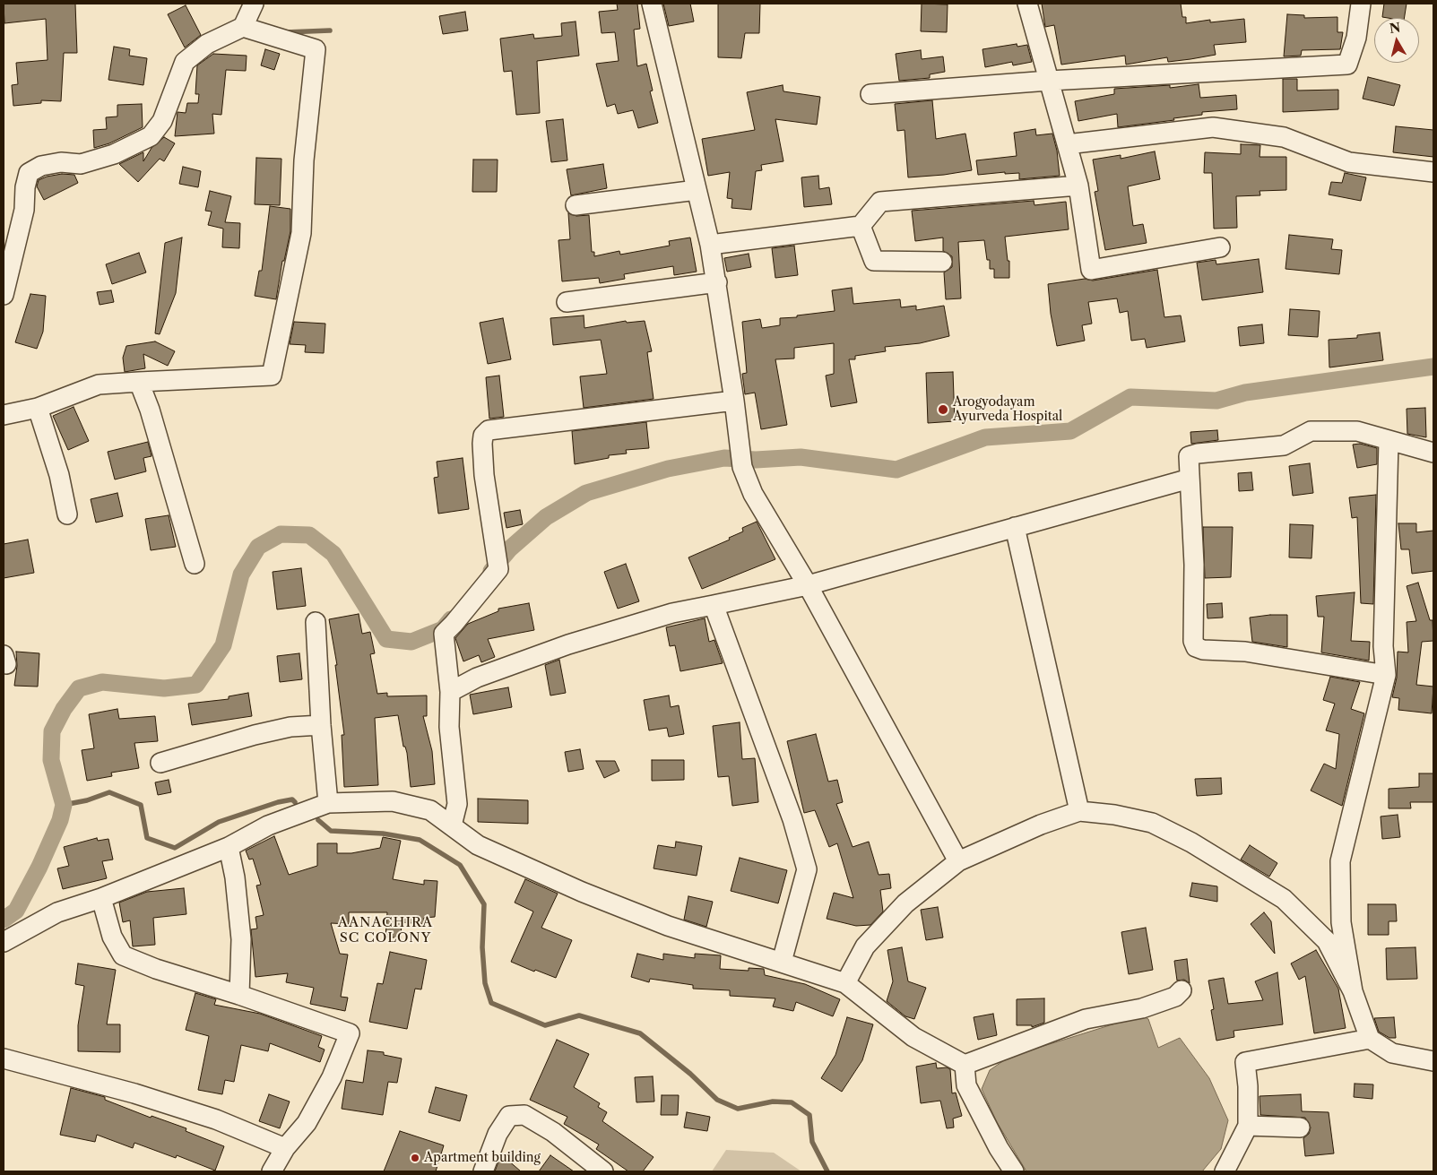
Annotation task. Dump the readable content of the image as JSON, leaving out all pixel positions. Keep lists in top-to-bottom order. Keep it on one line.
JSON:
{"districts":["AANACHIRA SC COLONY"],"places":["Arogyodayam Ayurveda Hospital","Apartment building"],"north":"top"}
